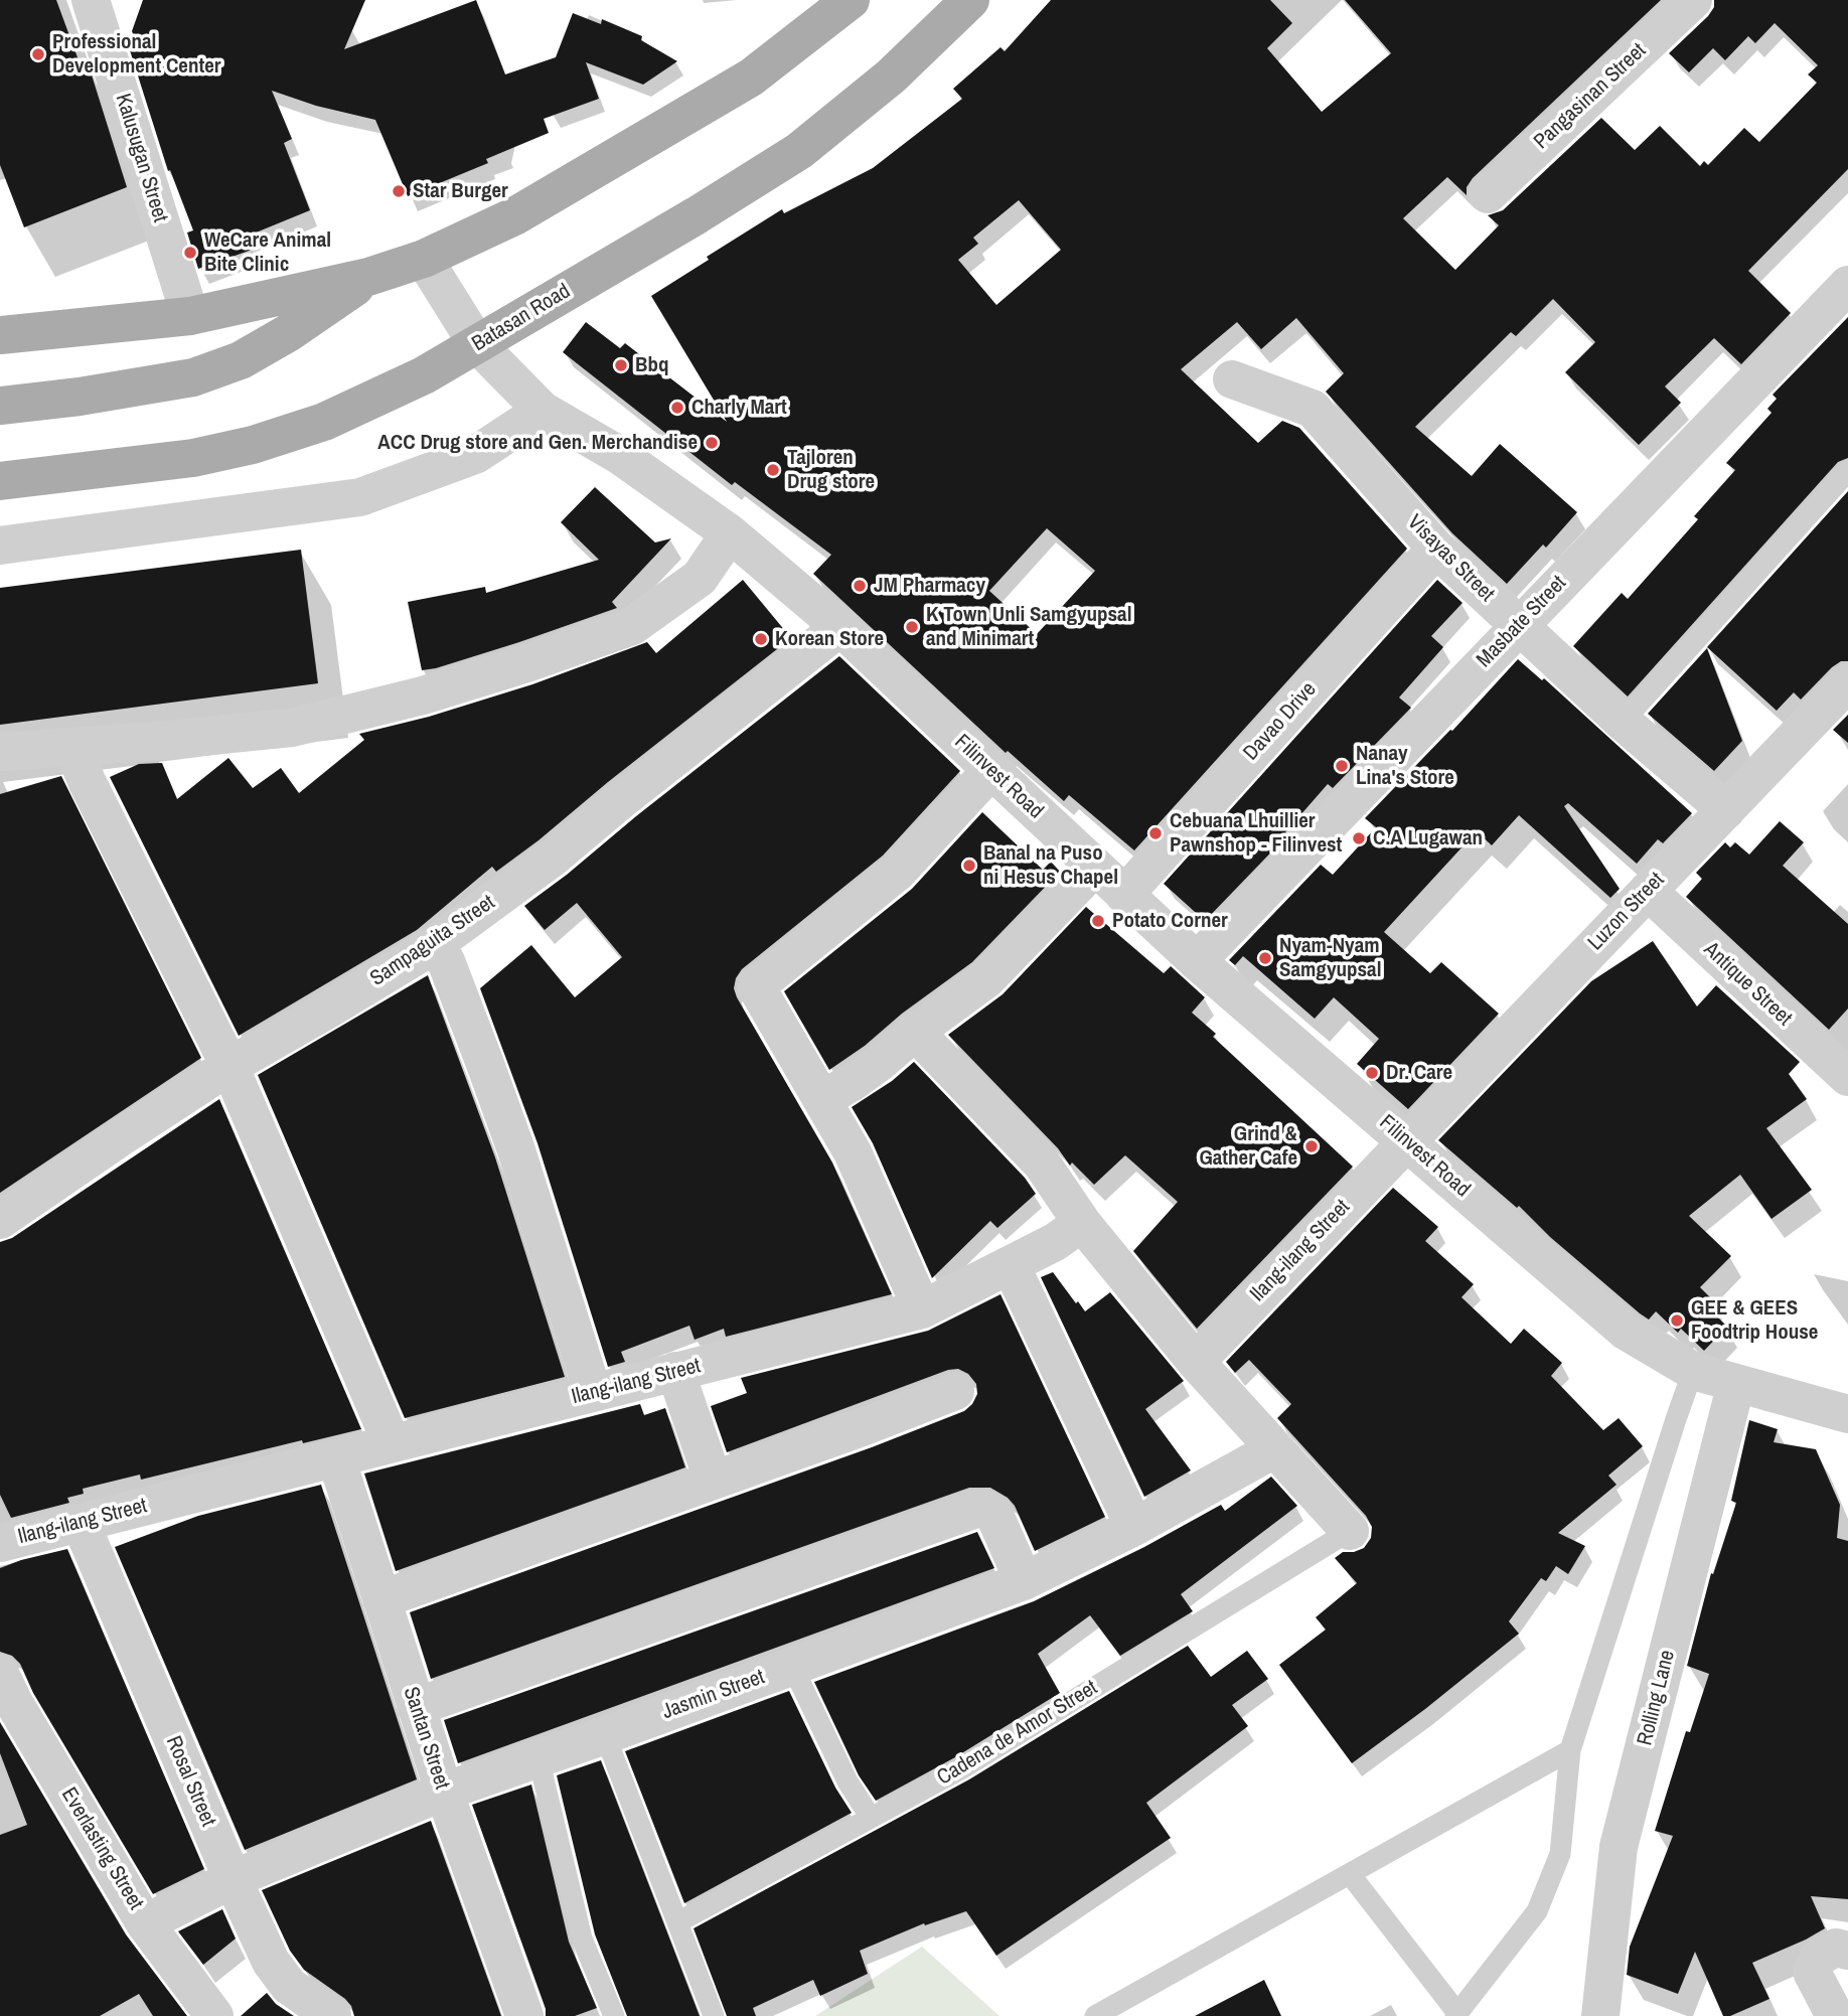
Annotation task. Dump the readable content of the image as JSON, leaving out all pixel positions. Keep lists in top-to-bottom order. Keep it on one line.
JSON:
{"streets":{"main road":["Batasan Road"],"street":["Pangasinan Street","Kalusugan Street","Visayas Street","Masbate Street","Davao Drive","Filinvest Road","Luzon Street","Sampaguita Street","Antique Street","Ilang-ilang Street","Jasmin Street","Rolling Lane","Santan Street","Rosal Street","Everlasting Street"],"lane":["Cadena de Amor Street"]},"crossings":[["Batasan Road","Filinvest Road"],["Visayas Street","Masbate Street"],["Visayas Street","Davao Drive"],["Visayas Street","Luzon Street"],["Masbate Street","Filinvest Road"],["Davao Drive","Filinvest Road"],["Filinvest Road","Luzon Street"],["Filinvest Road","Sampaguita Street"],["Filinvest Road","Ilang-ilang Street"],["Filinvest Road","Rolling Lane"],["Luzon Street","Antique Street"],["Luzon Street","Ilang-ilang Street"],["Ilang-ilang Street","Santan Street"],["Ilang-ilang Street","Rosal Street"],["Jasmin Street","Santan Street"],["Jasmin Street","Rosal Street"],["Jasmin Street","Everlasting Street"]],"places":["Professional Development Center","Star Burger","WeCare Animal Bite Clinic","Bbq","Charly Mart","ACC Drug store and Gen. Merchandise","Tajloren Drug store","JM Pharmacy","K Town Unli Samgyupsal and Minimart","Korean Store","Nanay Lina's Store","Cebuana Lhuillier Pawnshop - Filinvest","C.A Lugawan","Banal na Puso ni Hesus Chapel","Potato Corner","Nyam-Nyam Samgyupsal","Dr. Care","Grind & Gather Cafe","GEE & GEES Foodtrip House"]}
